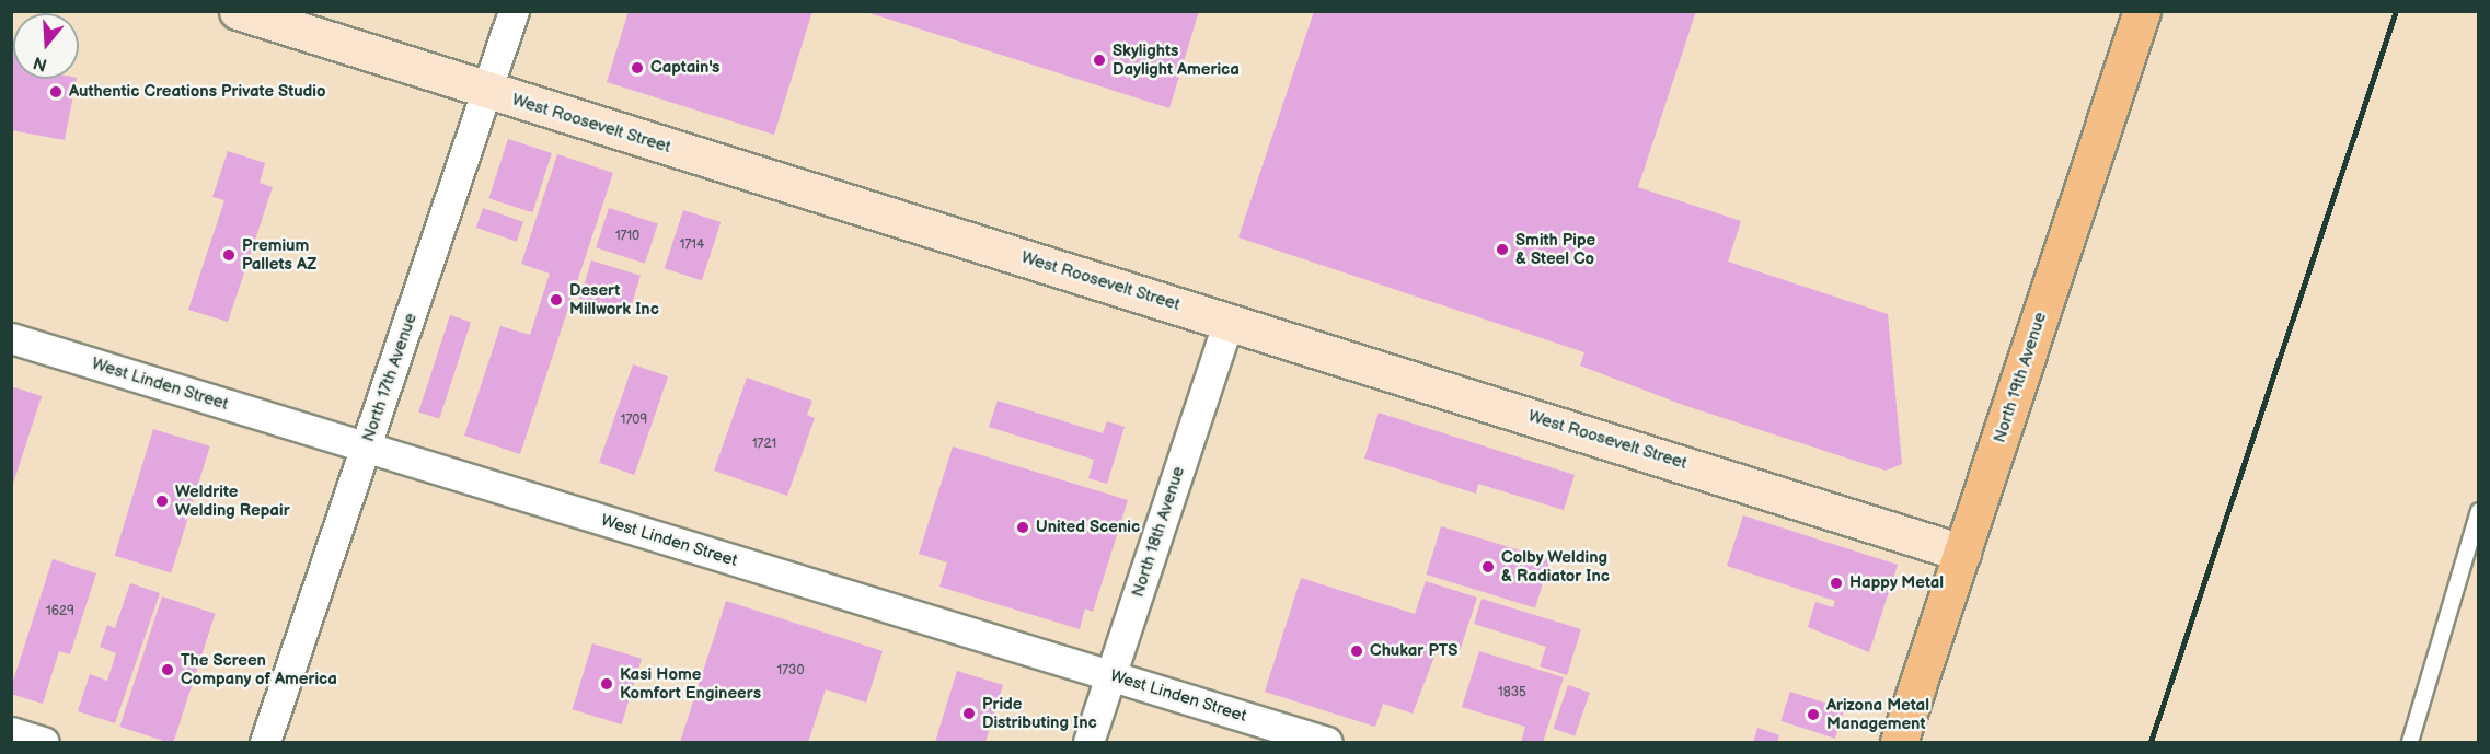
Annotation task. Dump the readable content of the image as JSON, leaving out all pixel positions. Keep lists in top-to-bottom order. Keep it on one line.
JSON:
{"streets":{"main road":["North 19th Avenue"],"street":["West Roosevelt Street","North 17th Avenue","West Linden Street","North 18th Avenue"]},"crossings":[["West Roosevelt Street","North 17th Avenue"],["West Roosevelt Street","North 19th Avenue"],["West Roosevelt Street","North 18th Avenue"],["North 17th Avenue","West Linden Street"],["West Linden Street","North 18th Avenue"]],"places":["Skylights Daylight America","Captain's","Authentic Creations Private Studio","Smith Pipe & Steel Co","Premium Pallets AZ","Desert Millwork Inc","Weldrite Welding Repair","United Scenic","Colby Welding & Radiator Inc","Happy Metal","Chukar PTS","The Screen Company of America","Kasi Home Komfort Engineers","Pride Distributing Inc","Arizona Metal Management"],"house_numbers":["1710","1714","1709","1721","1629","1730","1835"],"north":"bottom"}
